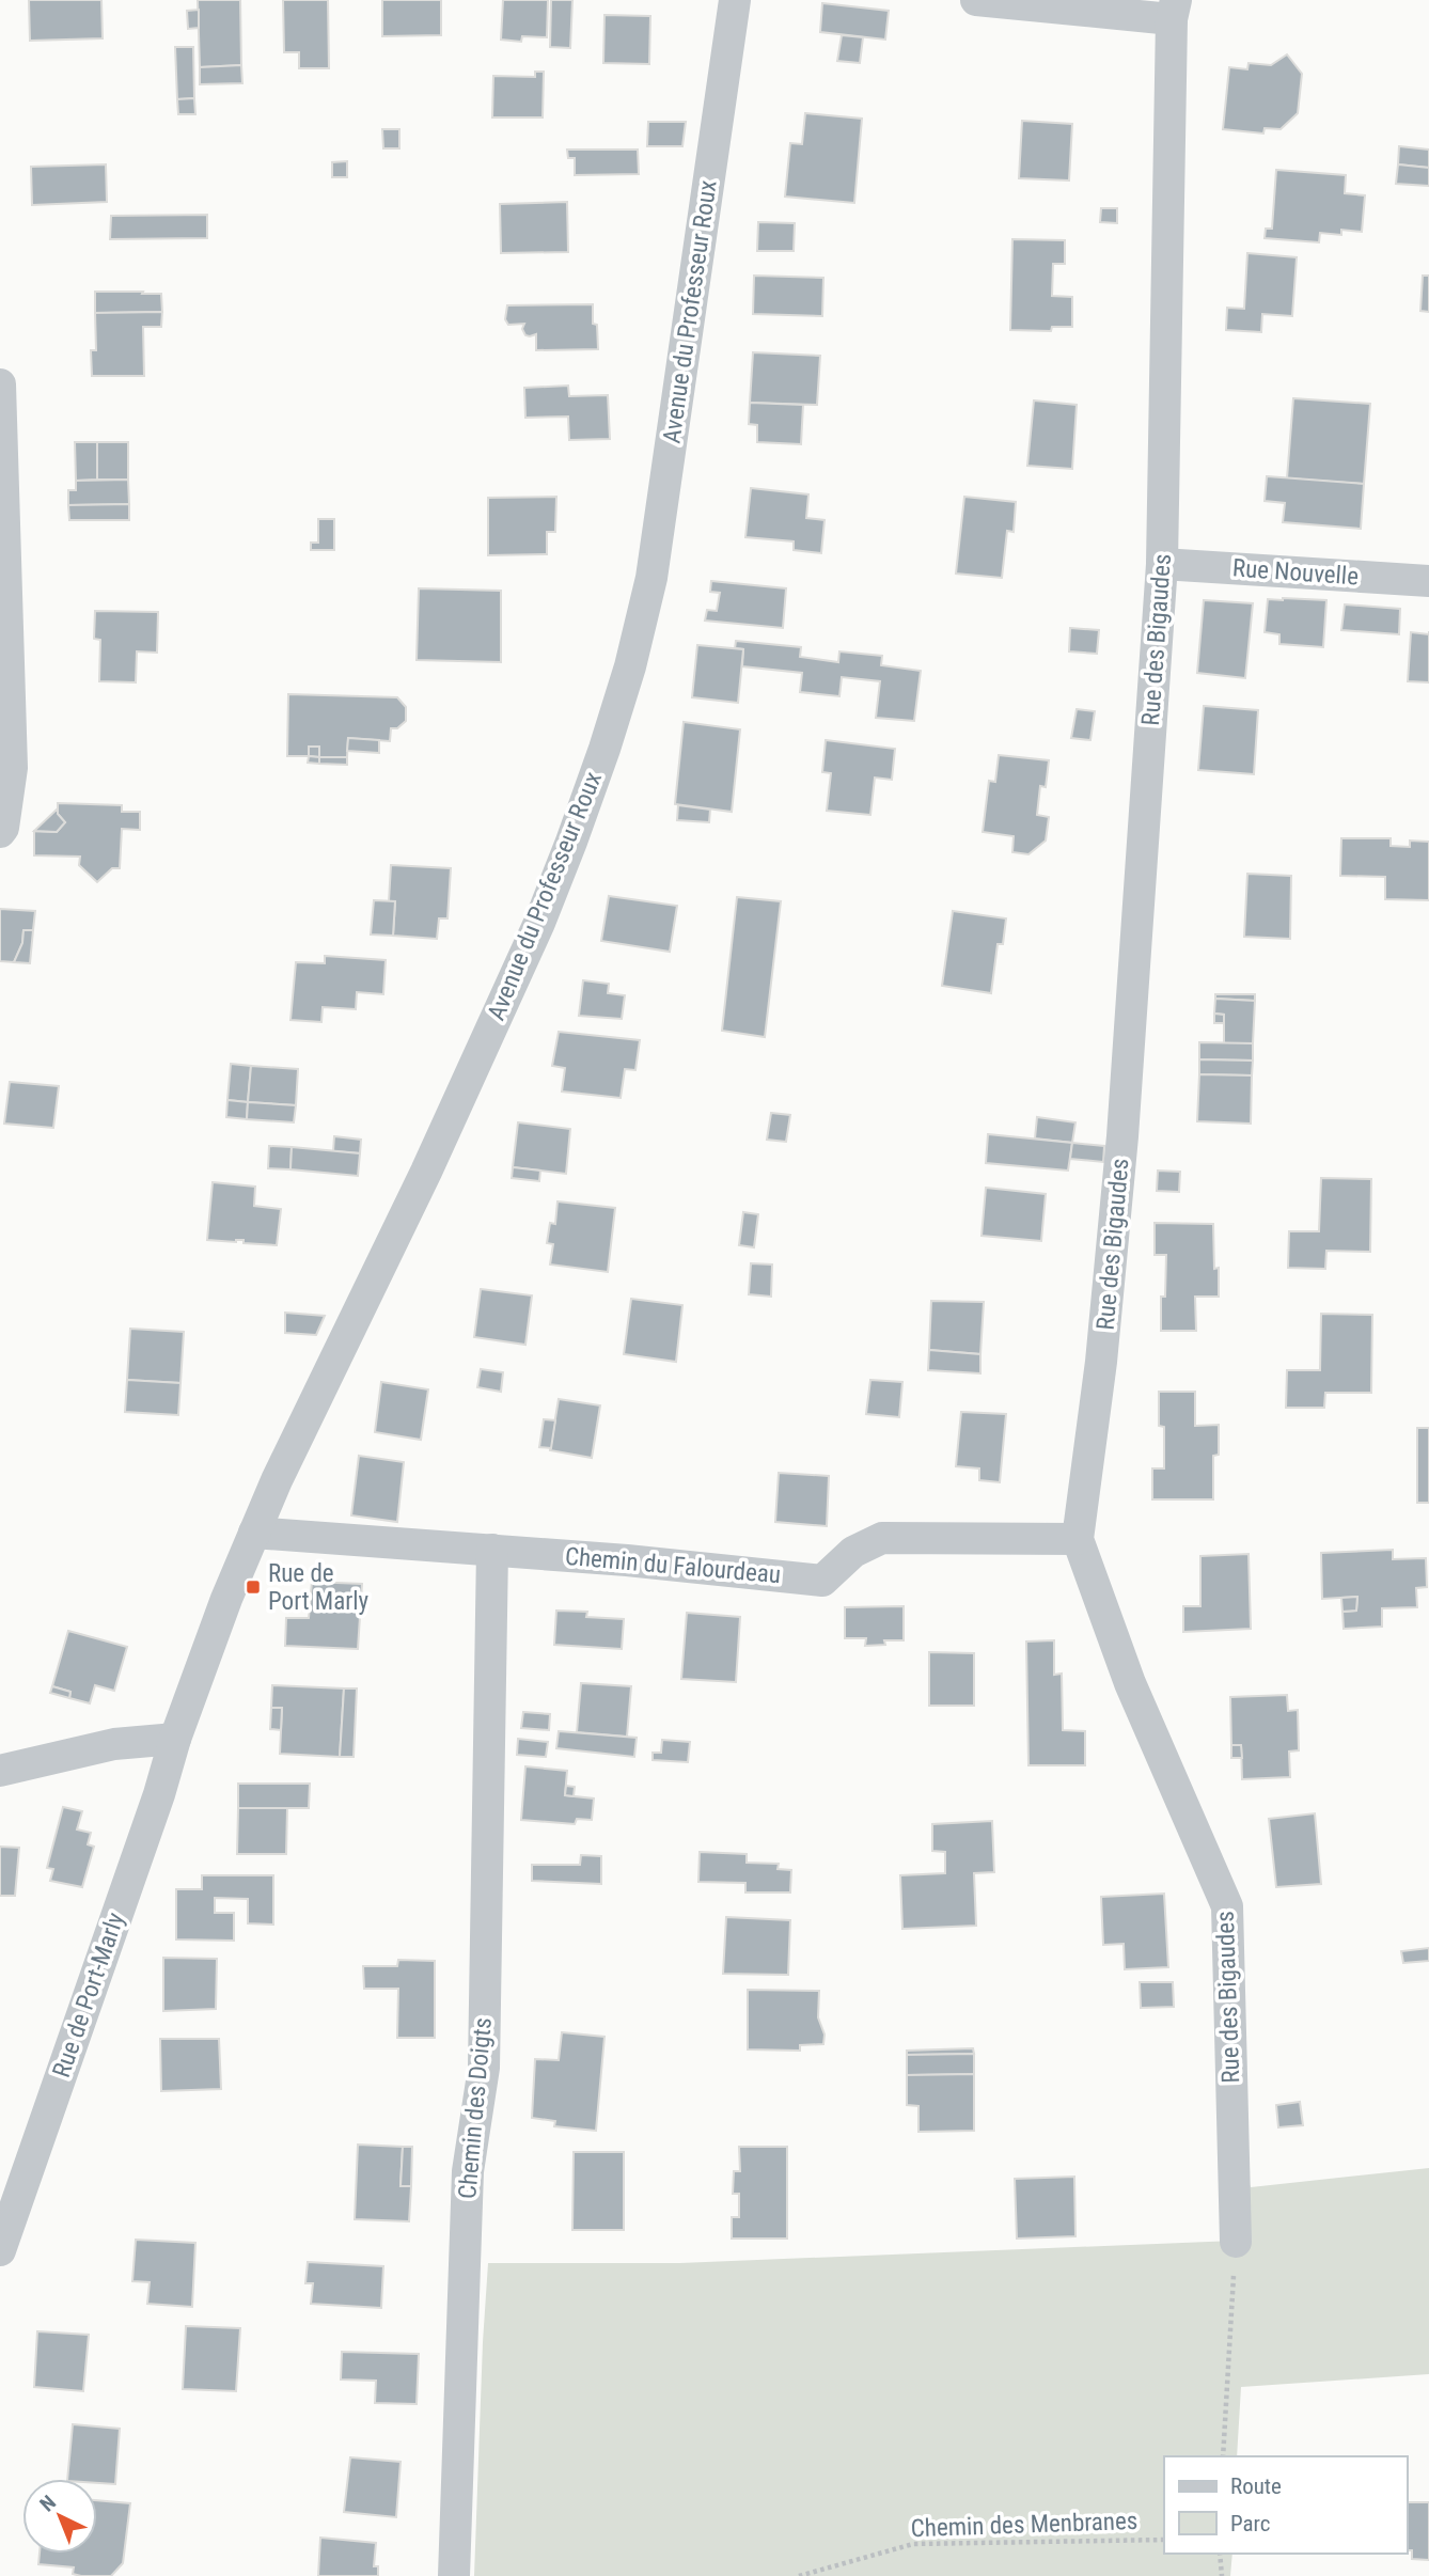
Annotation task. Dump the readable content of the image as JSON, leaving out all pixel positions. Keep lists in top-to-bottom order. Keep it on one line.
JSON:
{"streets":{"street":["Avenue du Professeur Roux","Rue Nouvelle","Rue des Bigaudes","Chemin du Falourdeau","Rue de Port-Marly","Chemin des Doigts"],"path":["Chemin des Menbranes"]},"crossings":[["Avenue du Professeur Roux","Chemin du Falourdeau"],["Avenue du Professeur Roux","Rue de Port-Marly"],["Rue Nouvelle","Rue des Bigaudes"],["Rue des Bigaudes","Chemin du Falourdeau"],["Chemin du Falourdeau","Chemin des Doigts"]],"places":{"transit":["Rue de Port Marly"]},"legend":["Route","Parc"],"north":"top left"}
